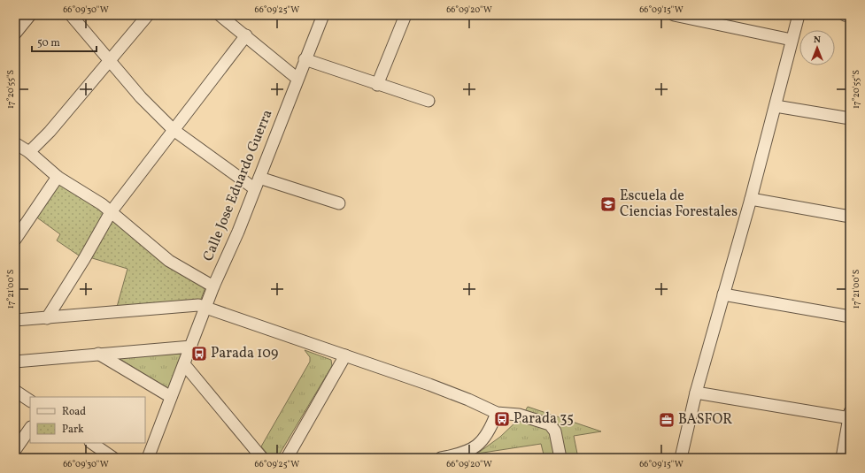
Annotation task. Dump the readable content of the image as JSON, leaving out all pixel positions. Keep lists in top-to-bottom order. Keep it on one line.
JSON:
{"streets":{"street":["Calle Jose Eduardo Guerra"]},"places":{"school or university":["Escuela de Ciencias Forestales"],"bus stop":["Parada 109","Parada 35"],"office":["BASFOR"]},"legend":["Road","Park"],"scale_bar":"50 m","north":"top","coordinates":["66°09'30\"W","66°09'25\"W","66°09'20\"W","66°09'15\"W","17°20'55\"S","17°21'00\"S"]}
